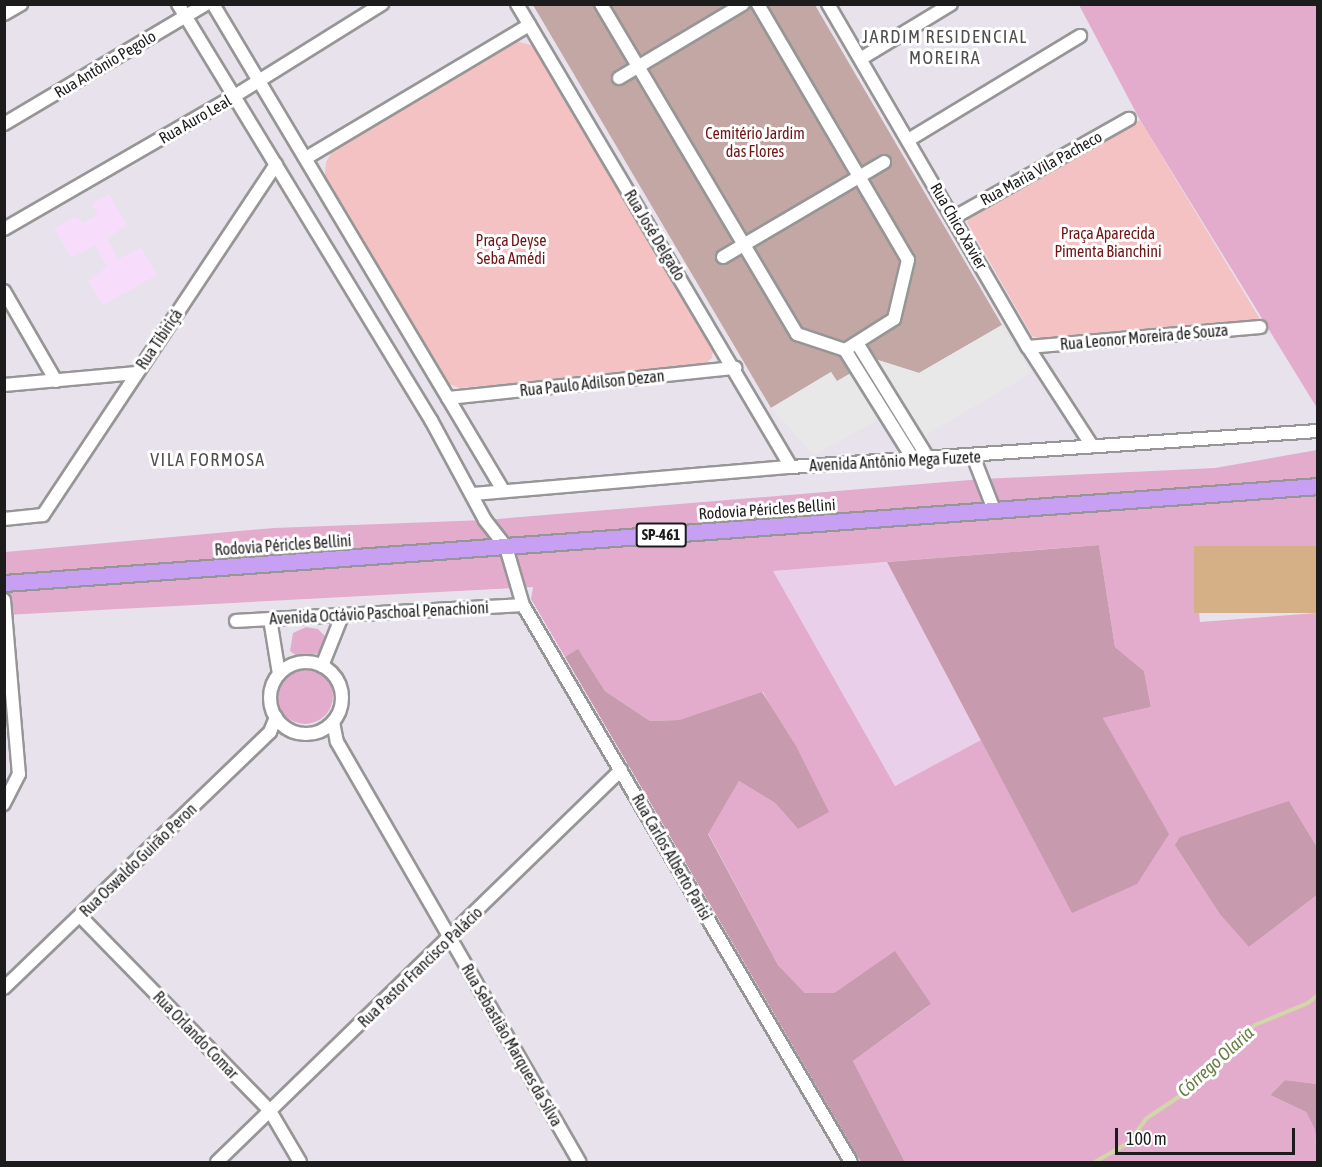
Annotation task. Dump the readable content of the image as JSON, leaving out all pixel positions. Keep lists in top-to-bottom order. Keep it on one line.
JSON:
{"streets":{"main road":["Rodovia Péricles Bellini","SP-461"],"street":["Rua Antônio Pegolo","Rua Auro Leal","Rua Maria Vila Pacheco","Rua Chico Xavier","Rua José Delgado","Rua Leonor Moreira de Souza","Rua Tibiriçá","Rua Paulo Adilson Dezan","Avenida Antônio Mega Fuzete","Avenida Octávio Paschoal Penachioni","Rua Carlos Alberto Parisi","Rua Oswaldo Guirão Peron","Rua Pastor Francisco Palácio","Rua Orlando Comar","Rua Sebastião Marques da Silva"]},"crossings":[["Rua Maria Vila Pacheco","Rua Chico Xavier"],["Rua Chico Xavier","Rua Leonor Moreira de Souza"],["Rua Chico Xavier","Avenida Antônio Mega Fuzete"],["Rua José Delgado","Rua Paulo Adilson Dezan"],["Rua José Delgado","Avenida Antônio Mega Fuzete"],["Rodovia Péricles Bellini","Rua Carlos Alberto Parisi"],["Avenida Octávio Paschoal Penachioni","Rua Carlos Alberto Parisi"],["Rua Carlos Alberto Parisi","Rua Pastor Francisco Palácio"],["Rua Oswaldo Guirão Peron","Rua Orlando Comar"],["Rua Oswaldo Guirão Peron","Rua Sebastião Marques da Silva"],["Rua Pastor Francisco Palácio","Rua Orlando Comar"],["Rua Pastor Francisco Palácio","Rua Sebastião Marques da Silva"]],"districts":["JARDIM RESIDENCIAL MOREIRA","VILA FORMOSA"],"water":["Córrego Olaria"],"parks":["Cemitério Jardim das Flores","Praça Aparecida Pimenta Bianchini","Praça Deyse Seba Amédi"],"scale_bar":"100 m"}
